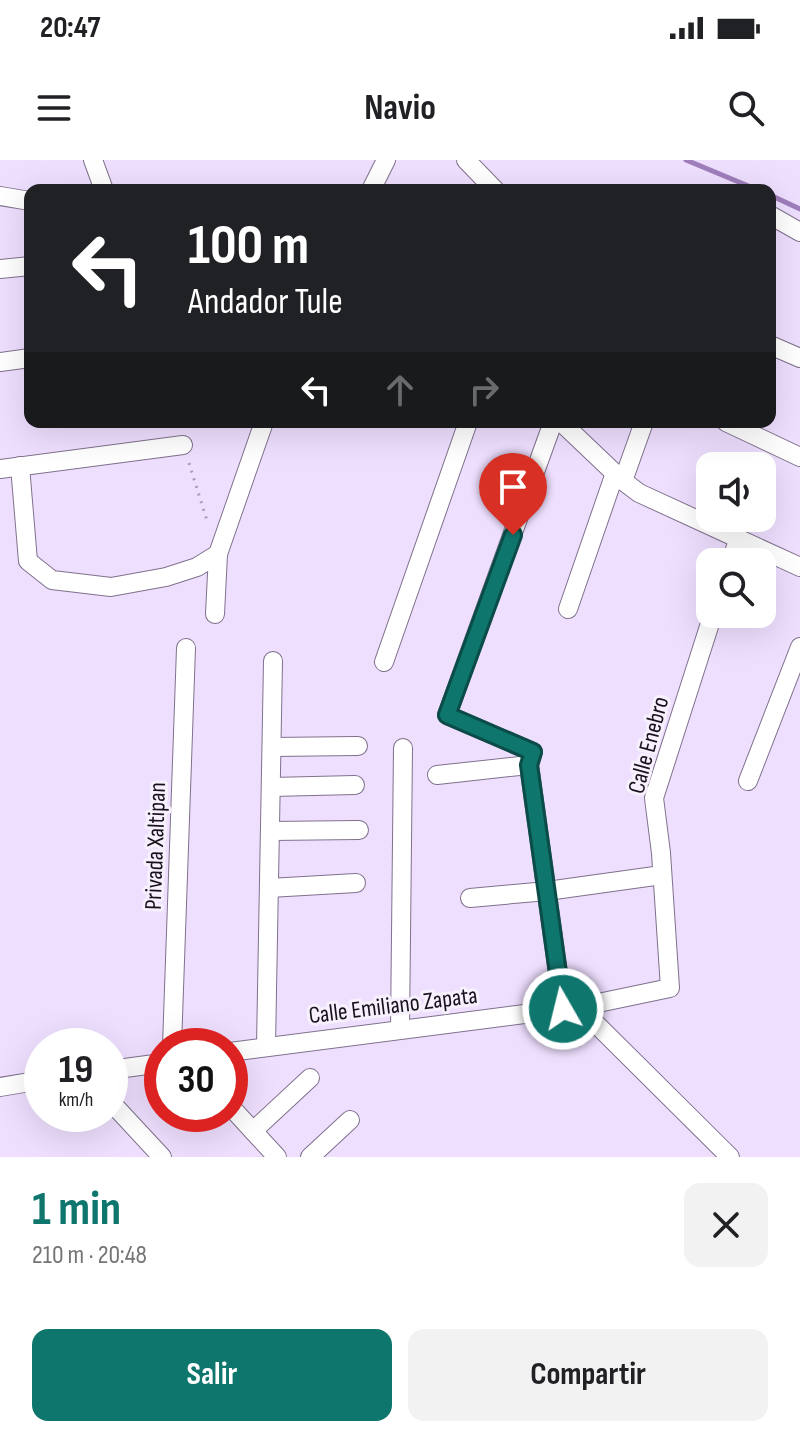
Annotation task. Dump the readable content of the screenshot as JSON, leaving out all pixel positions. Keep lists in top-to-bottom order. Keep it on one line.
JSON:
{"streets":{"street":["Calle Enebro","Privada Xaltipan","Calle Emiliano Zapata"]},"crossings":[["Calle Enebro","Calle Emiliano Zapata"]],"page":{"status":"20:47","header":"Navio","turn":["100 m","Andador Tule"],"speed":"19 km/h","limit":"30","heading":["1 min","210 m · 20:48"],"buttons":["Salir","Compartir"]}}
